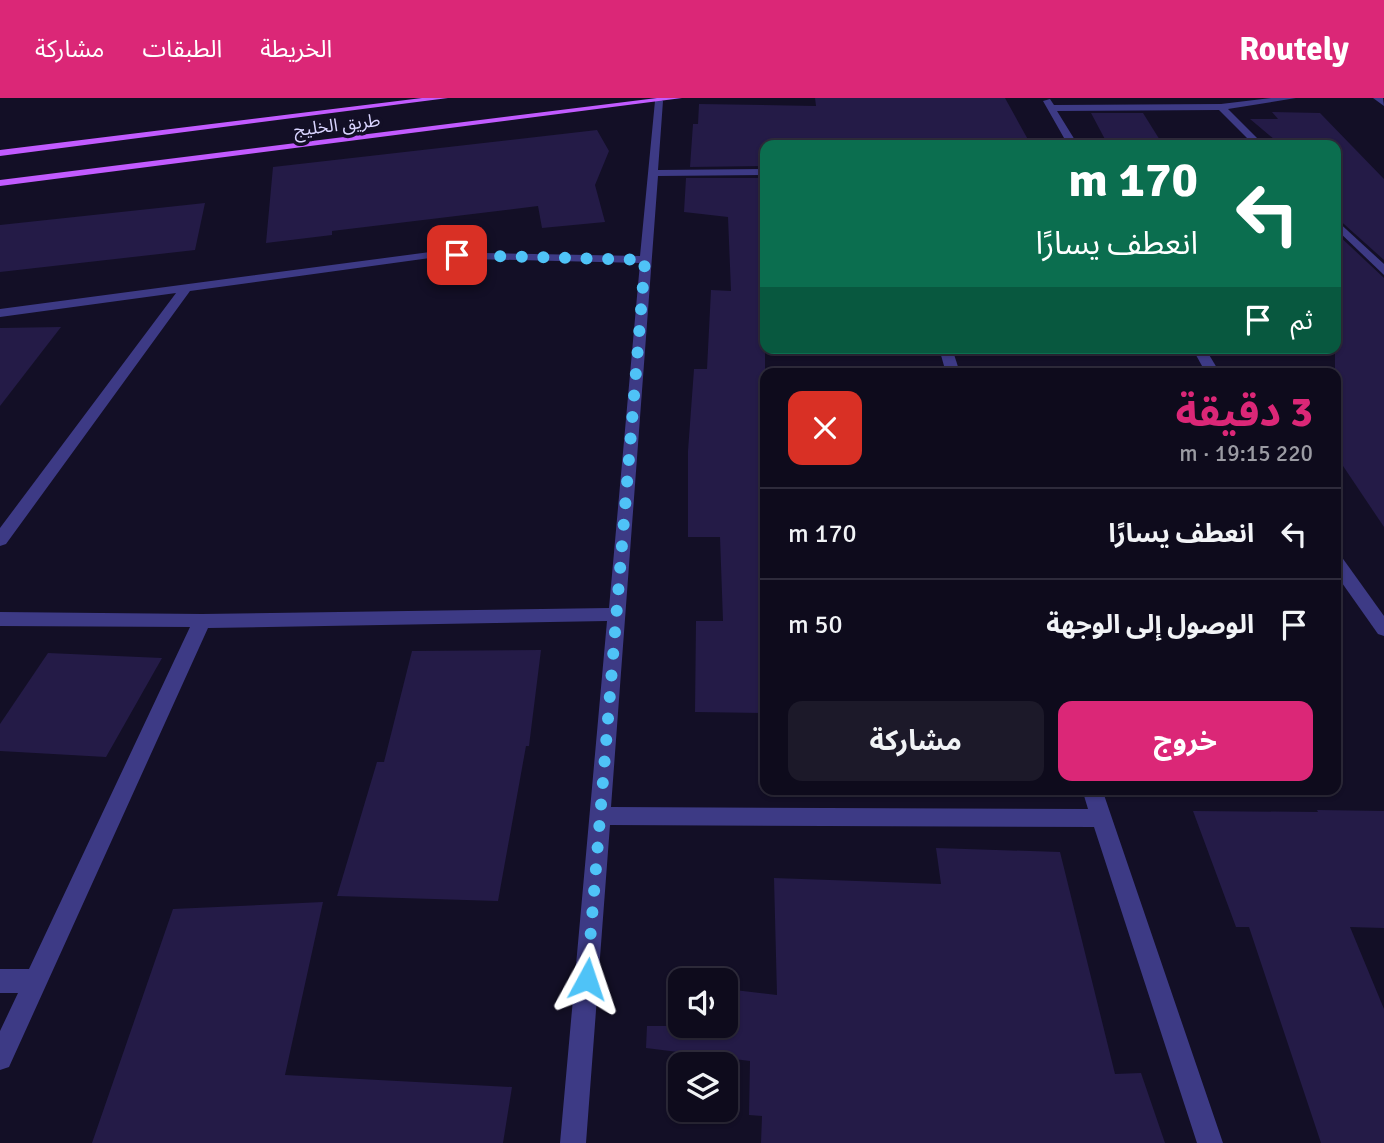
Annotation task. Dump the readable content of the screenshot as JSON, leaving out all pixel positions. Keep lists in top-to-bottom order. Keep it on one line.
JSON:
{"streets":{"main road":["طريق الخليج"]},"page":{"header":"Routely","nav":["الخريطة","الطبقات","مشاركة"],"turn":["170 m","انعطف يسارًا"],"then":"ثم","heading":["3 دقيقة","220 m · 19:15"],"list":[{"name":"انعطف يسارًا","value":"170 m"},{"name":"الوصول إلى الوجهة","value":"50 m"}],"buttons":["خروج","مشاركة"]}}
